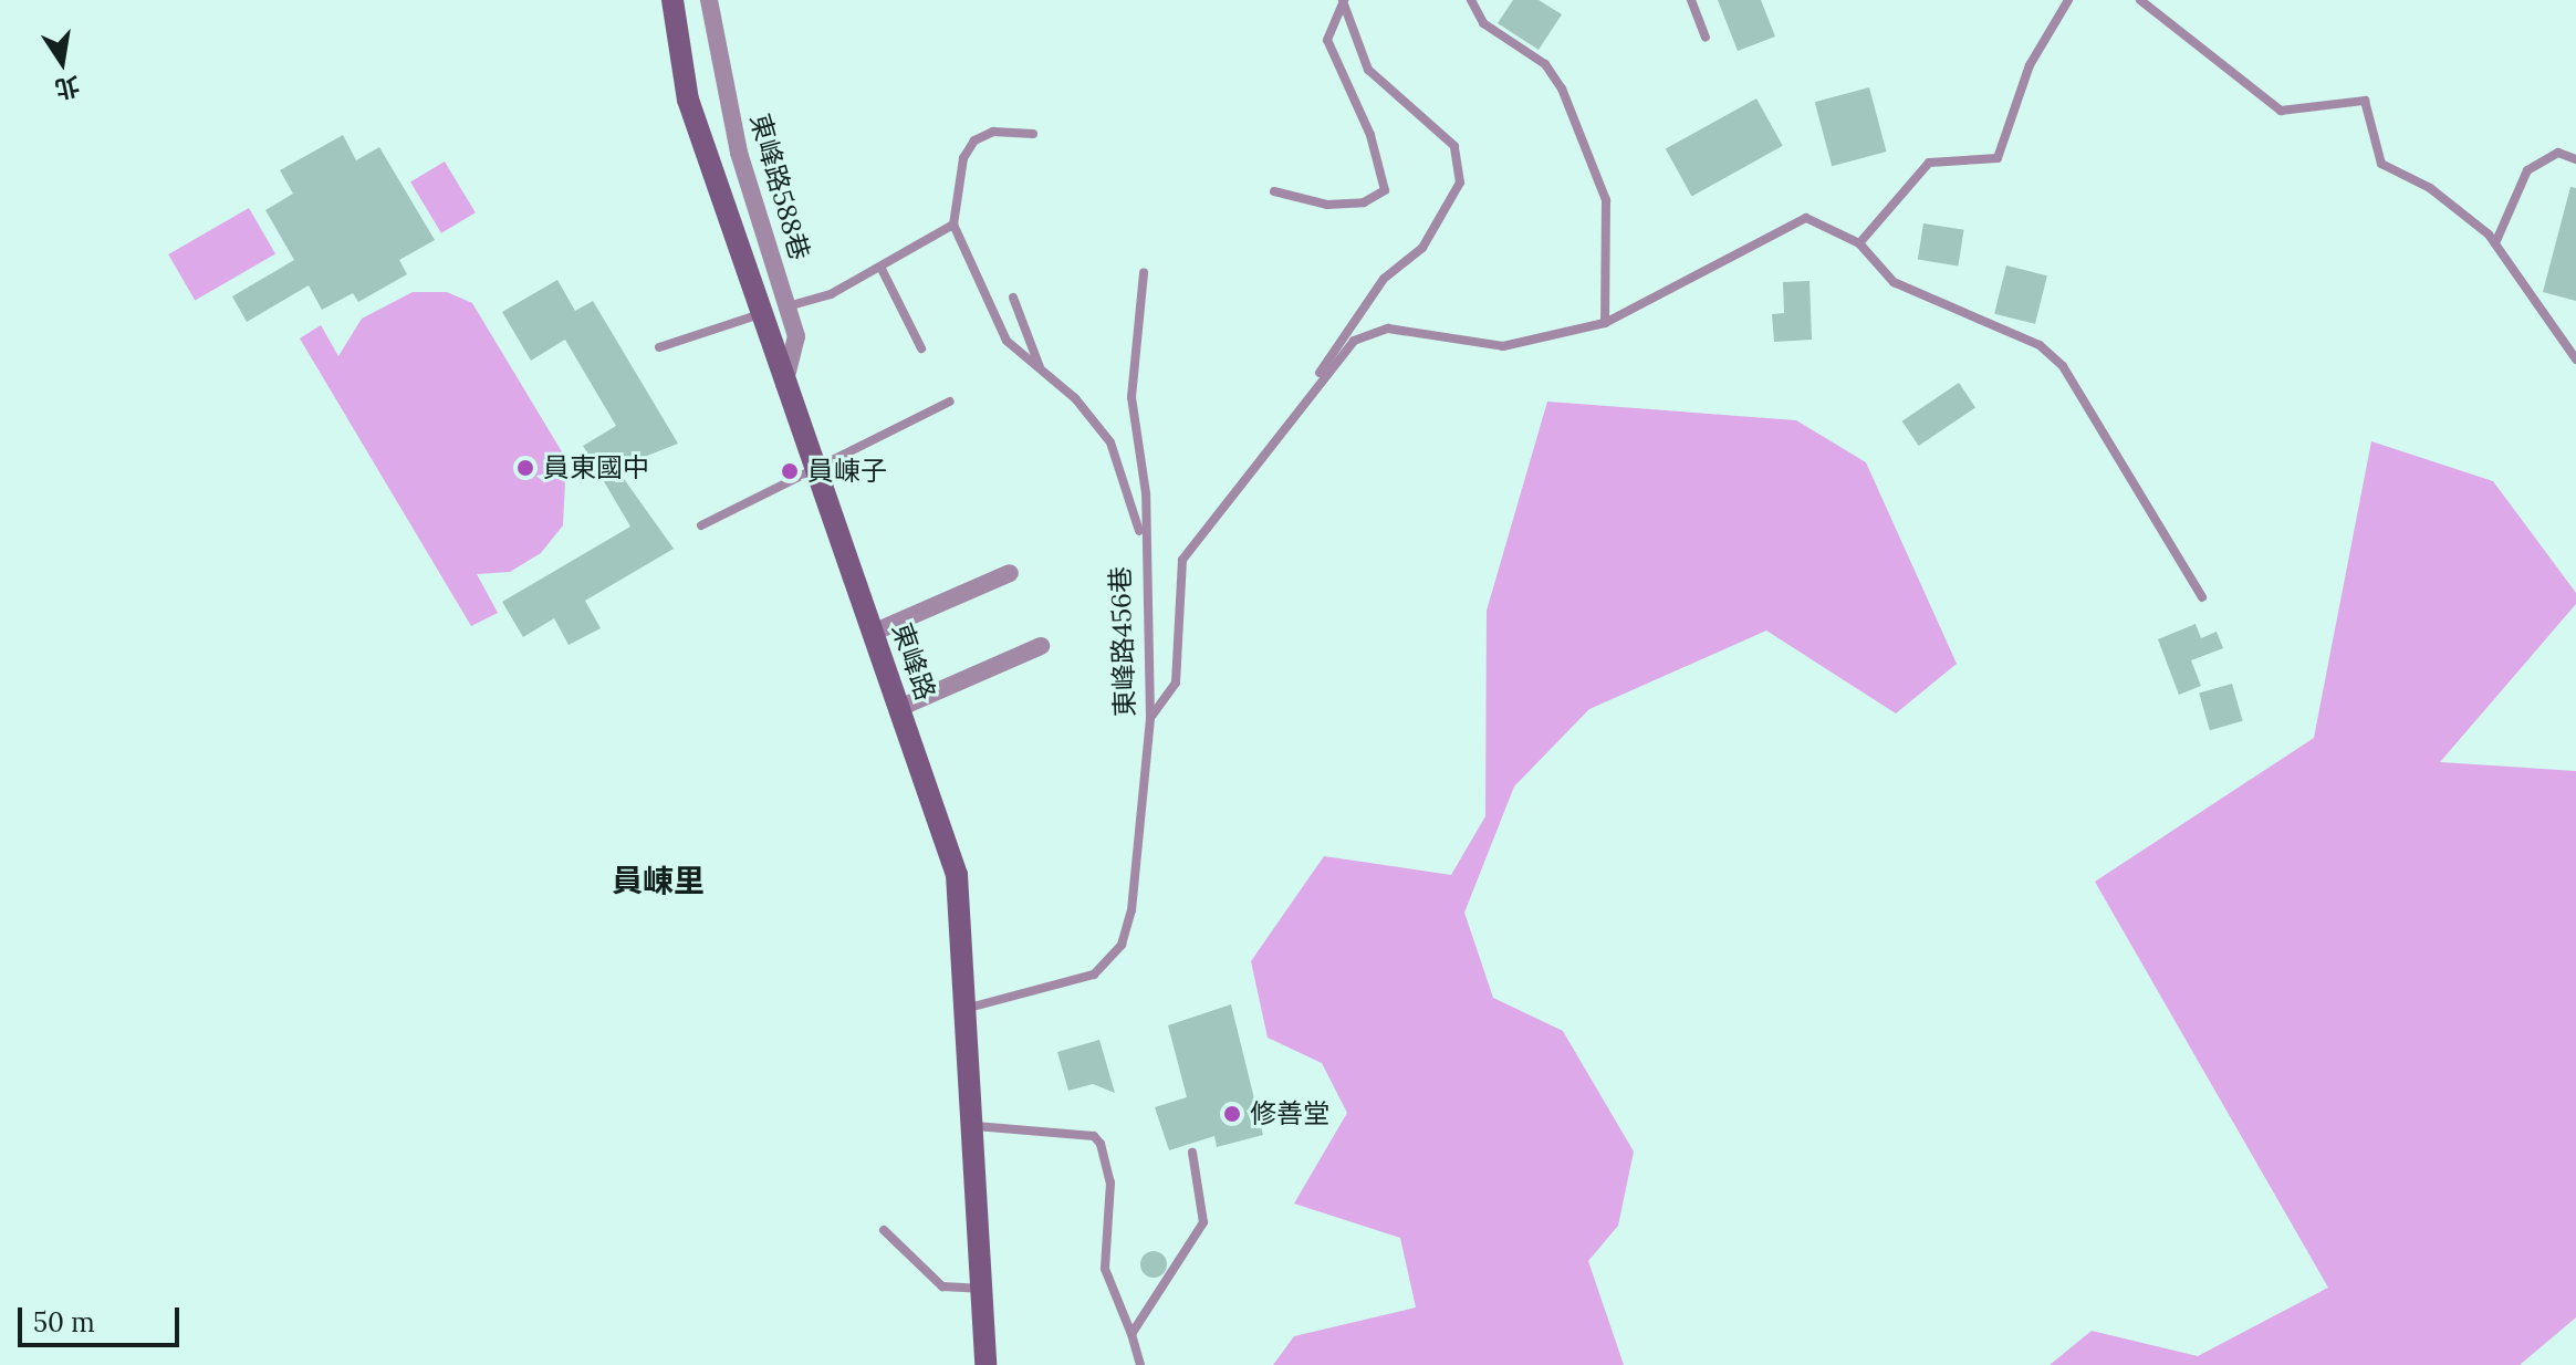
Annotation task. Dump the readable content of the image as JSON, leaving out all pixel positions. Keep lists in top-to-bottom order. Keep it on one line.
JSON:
{"streets":{"main road":["東峰路"],"street":["東峰路588巷"],"lane":["東峰路456巷"]},"crossings":[["東峰路588巷","東峰路"],["東峰路456巷","東峰路"]],"districts":["員崠里"],"places":["員東國中","員崠子","修善堂"],"scale_bar":"50 m","north":"bottom"}
